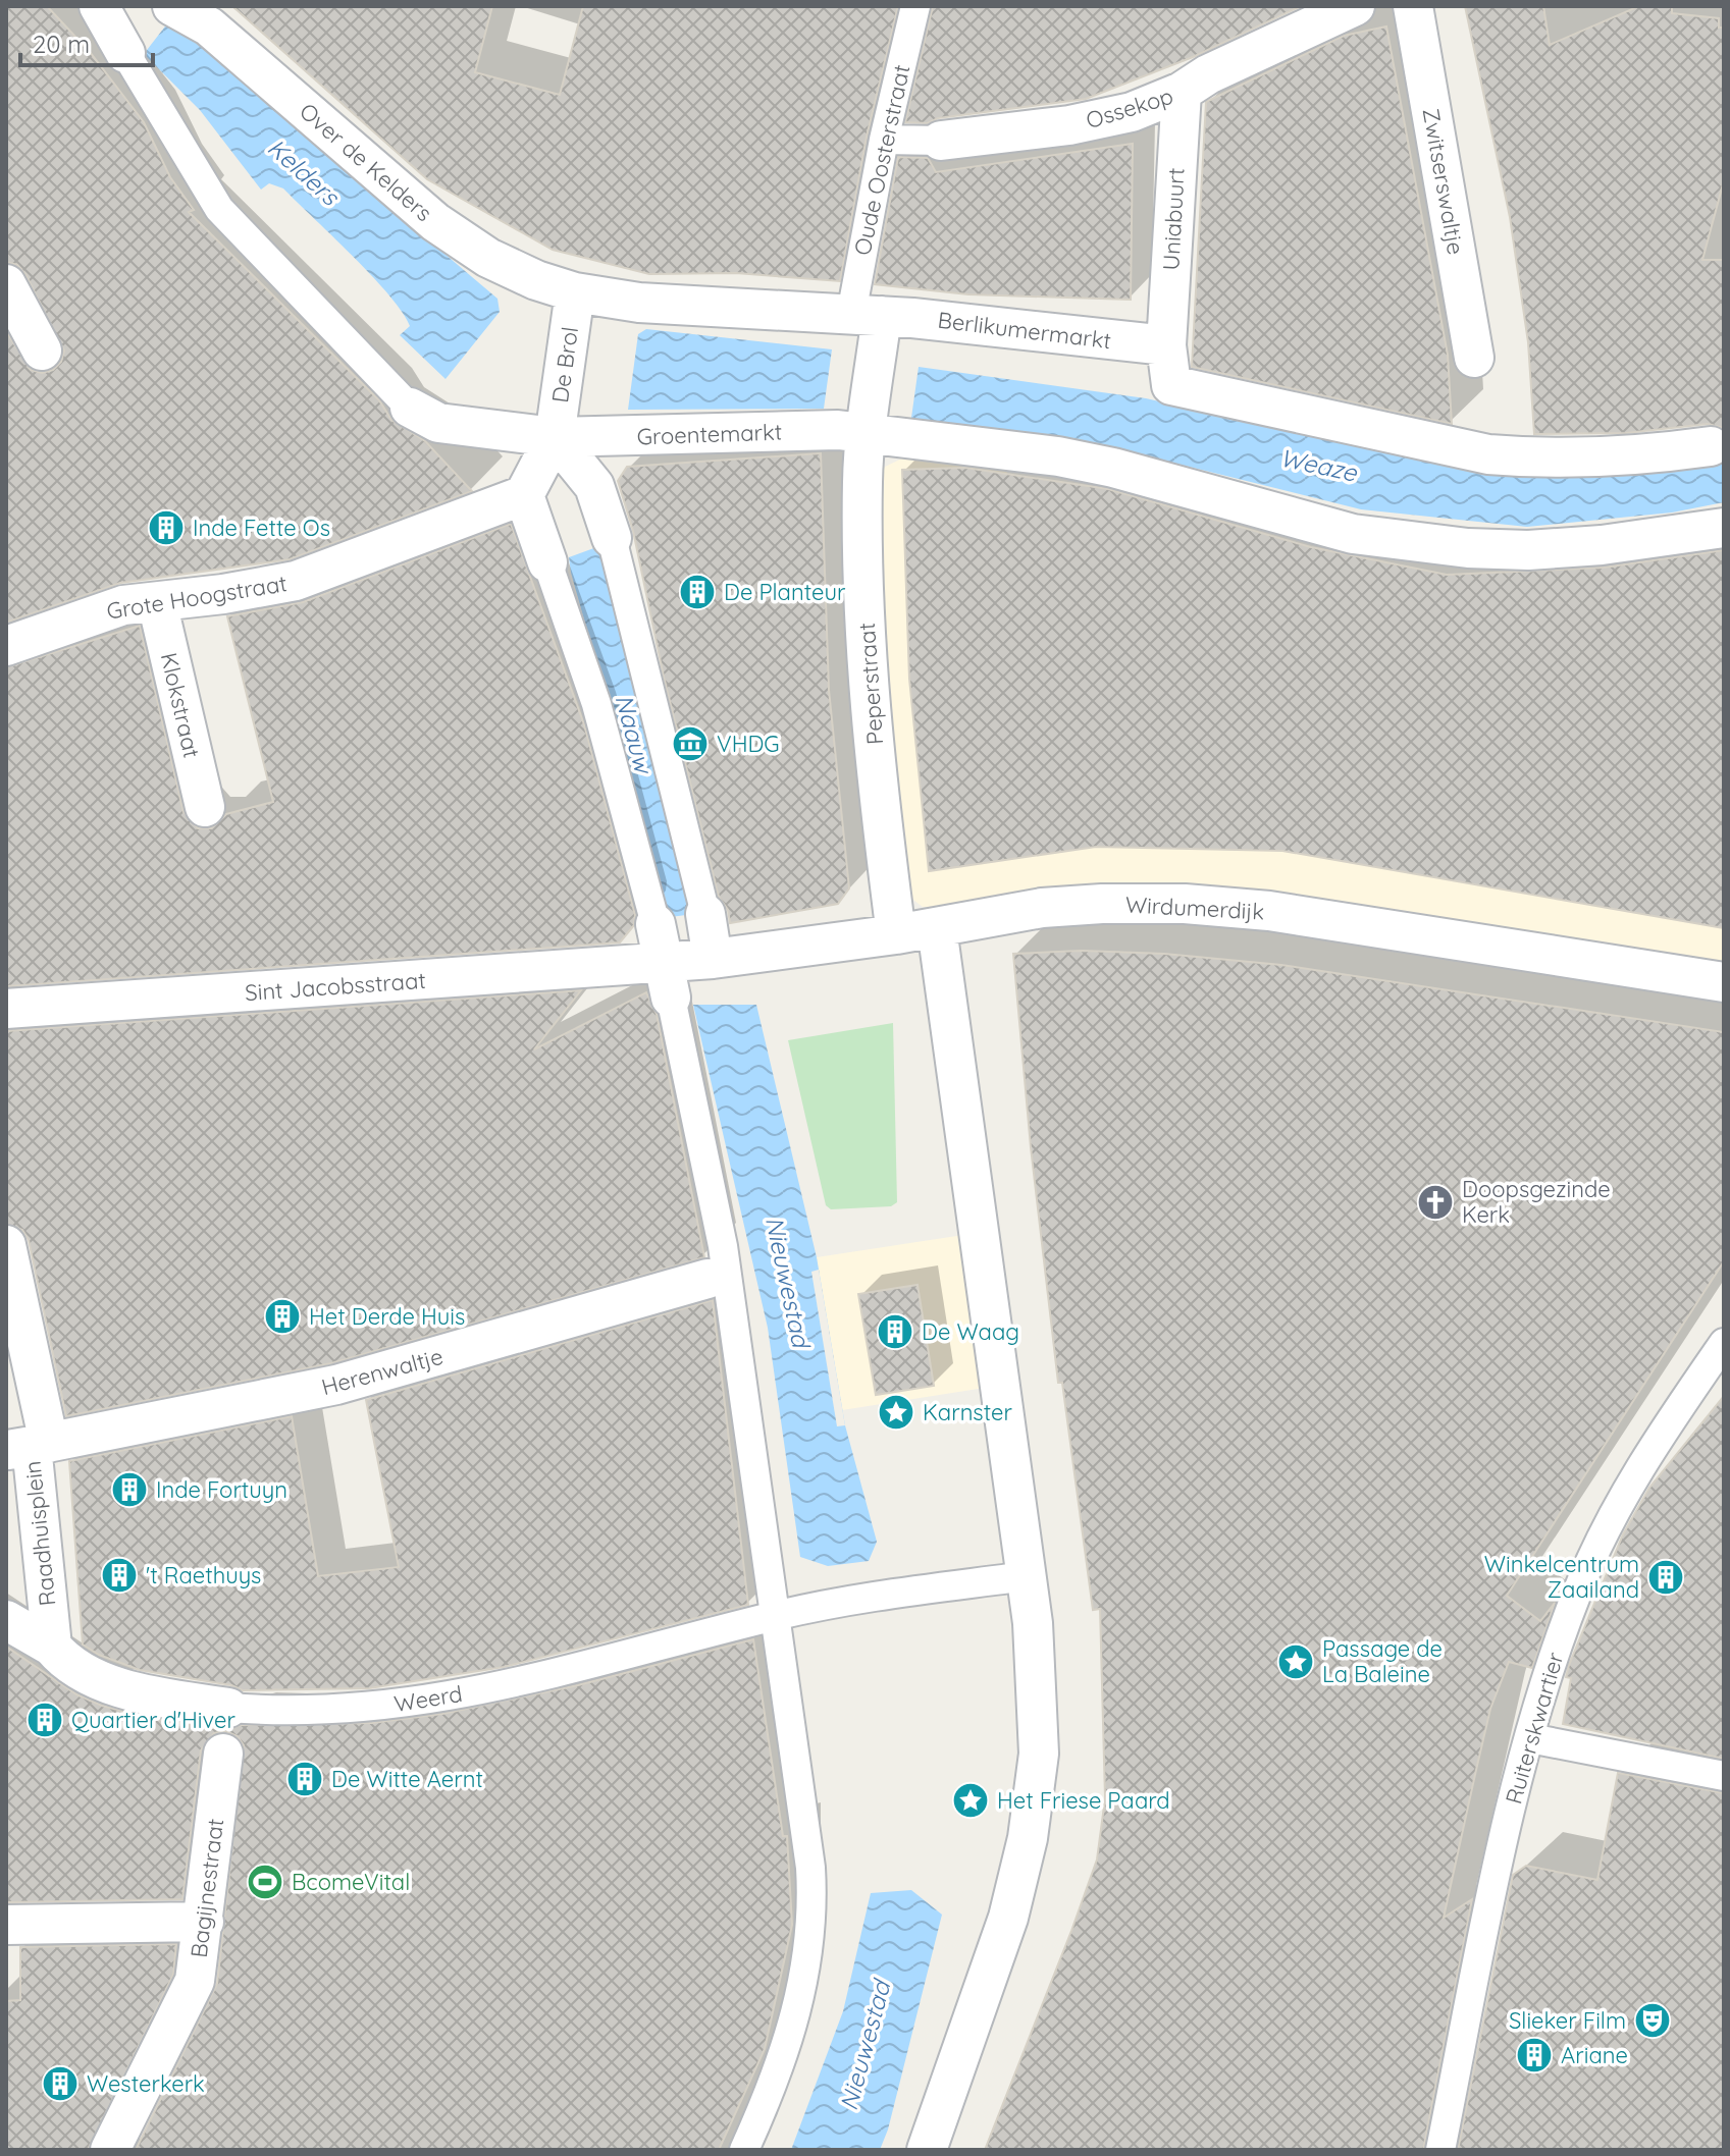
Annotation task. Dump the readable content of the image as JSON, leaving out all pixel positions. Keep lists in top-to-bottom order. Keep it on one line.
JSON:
{"streets":{"street":["Ossekop","Oude Oosterstraat","Over de Kelders","Zwitserswaltje","Uniabuurt","Berlikumermarkt","De Brol","Groentemarkt","Grote Hoogstraat","Peperstraat","Klokstraat","Wirdumerdijk","Sint Jacobsstraat","Herenwaltje","Raadhuisplein","Weerd","Ruiterskwartier","Bagijnestraat"]},"crossings":[["Ossekop","Oude Oosterstraat"],["Ossekop","Uniabuurt"],["Oude Oosterstraat","Berlikumermarkt"],["Oude Oosterstraat","Peperstraat"],["Over de Kelders","De Brol"],["Uniabuurt","Berlikumermarkt"],["Berlikumermarkt","Peperstraat"],["De Brol","Groentemarkt"],["De Brol","Grote Hoogstraat"],["Groentemarkt","Peperstraat"],["Grote Hoogstraat","Klokstraat"],["Peperstraat","Wirdumerdijk"],["Wirdumerdijk","Sint Jacobsstraat"],["Herenwaltje","Raadhuisplein"],["Raadhuisplein","Weerd"]],"water":["Kelders","Weaze","Naauw","Nieuwestad"],"places":{"building":["Inde Fette Os","De Planteur","Het Derde Huis","De Waag","Inde Fortuyn","'t Raethuys","Winkelcentrum Zaailand","Quartier d'Hiver","De Witte Aernt","Ariane","Westerkerk"],"museum":["VHDG"],"church":["Doopsgezinde Kerk"],"place":["Karnster","Passage de La Baleine","Het Friese Paard"],"sports":["BcomeVital"],"theatre":["Slieker Film"]},"scale_bar":"20 m"}
